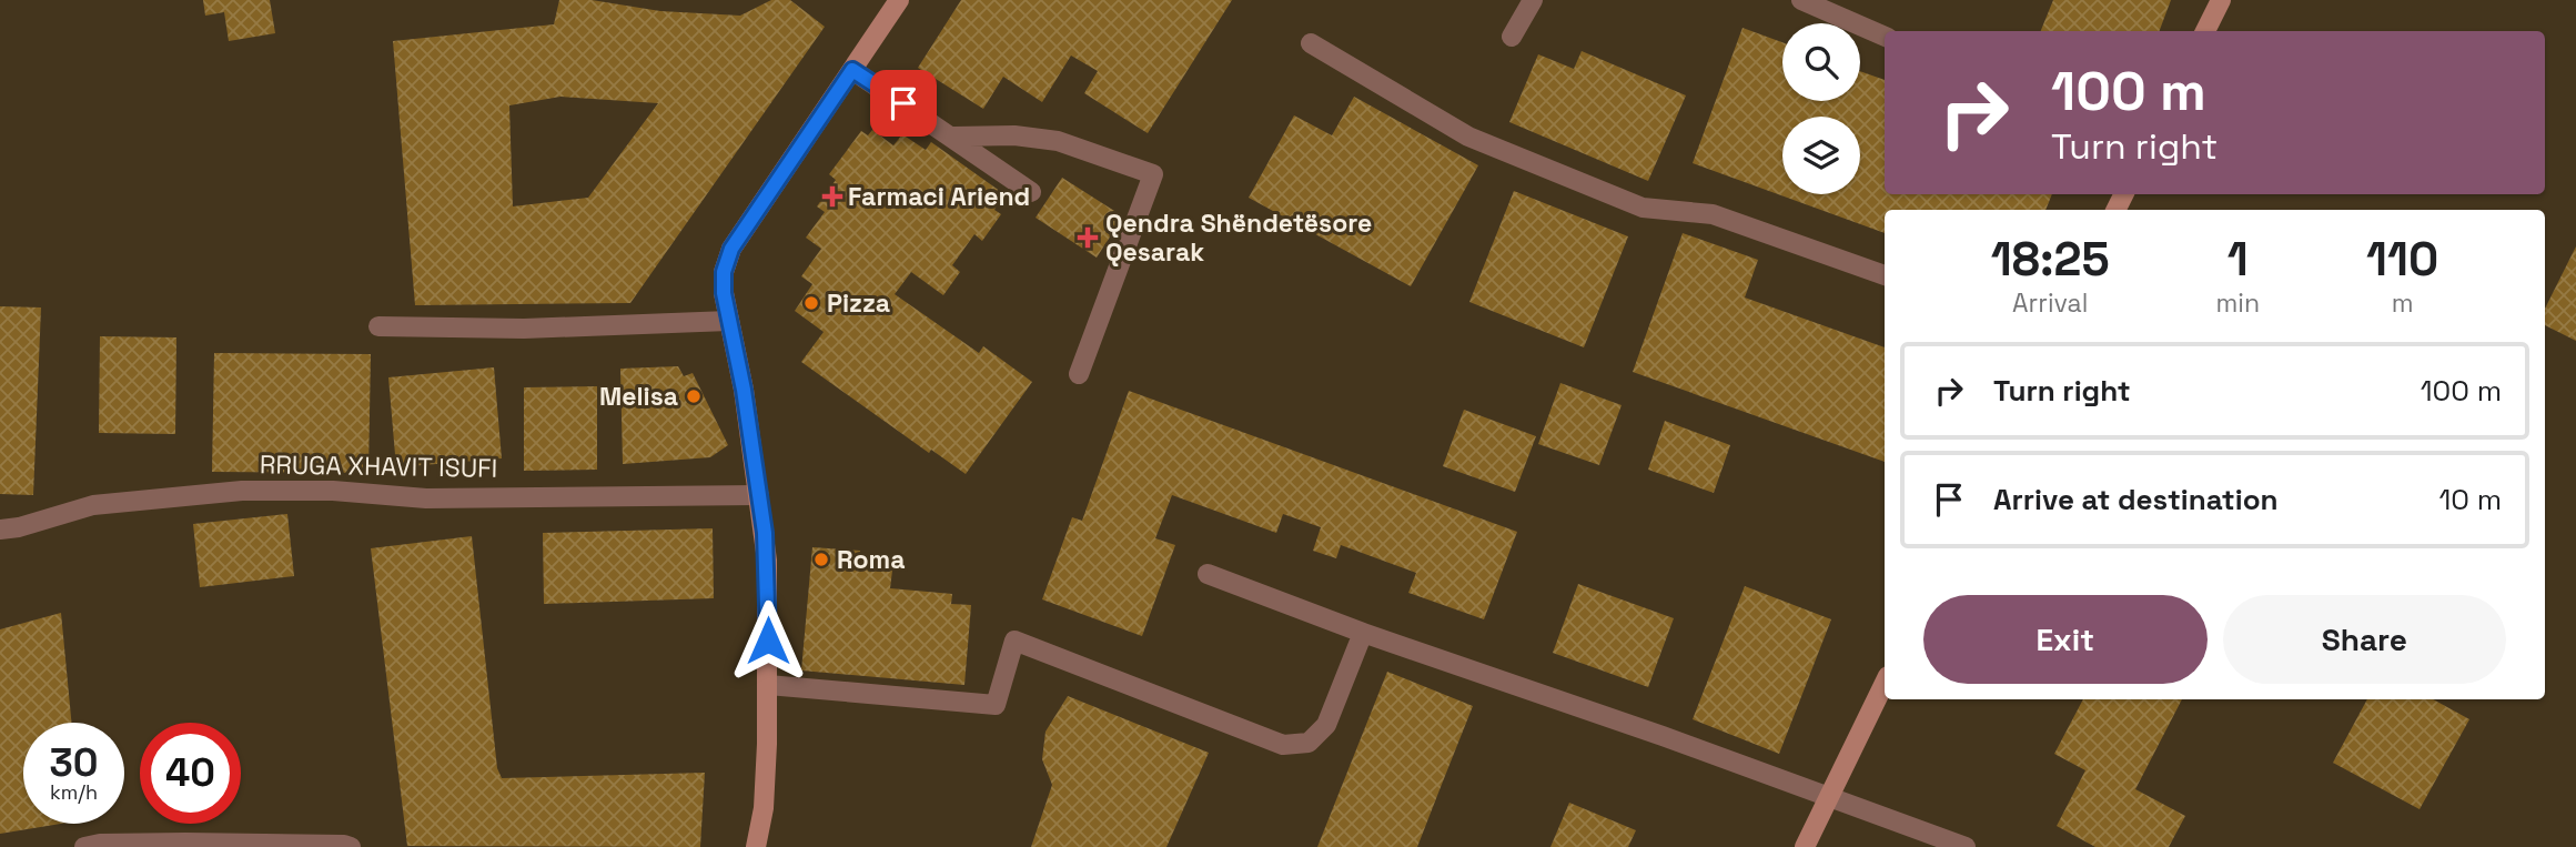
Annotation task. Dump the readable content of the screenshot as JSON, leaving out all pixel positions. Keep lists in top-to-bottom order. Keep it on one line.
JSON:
{"streets":{"street":["RRUGA XHAVIT ISUFI"]},"places":{"health":["Farmaci Ariend","Qendra Shëndetësore Qesarak"],"other":["Pizza","Melisa","Roma"]},"page":{"turn":["100 m","Turn right"],"eta":["18:25","Arrival","1","min","110","m"],"list":[{"name":"Turn right","value":"100 m"},{"name":"Arrive at destination","value":"10 m"}],"buttons":["Exit","Share"],"speed":"30 km/h","limit":"40"}}
